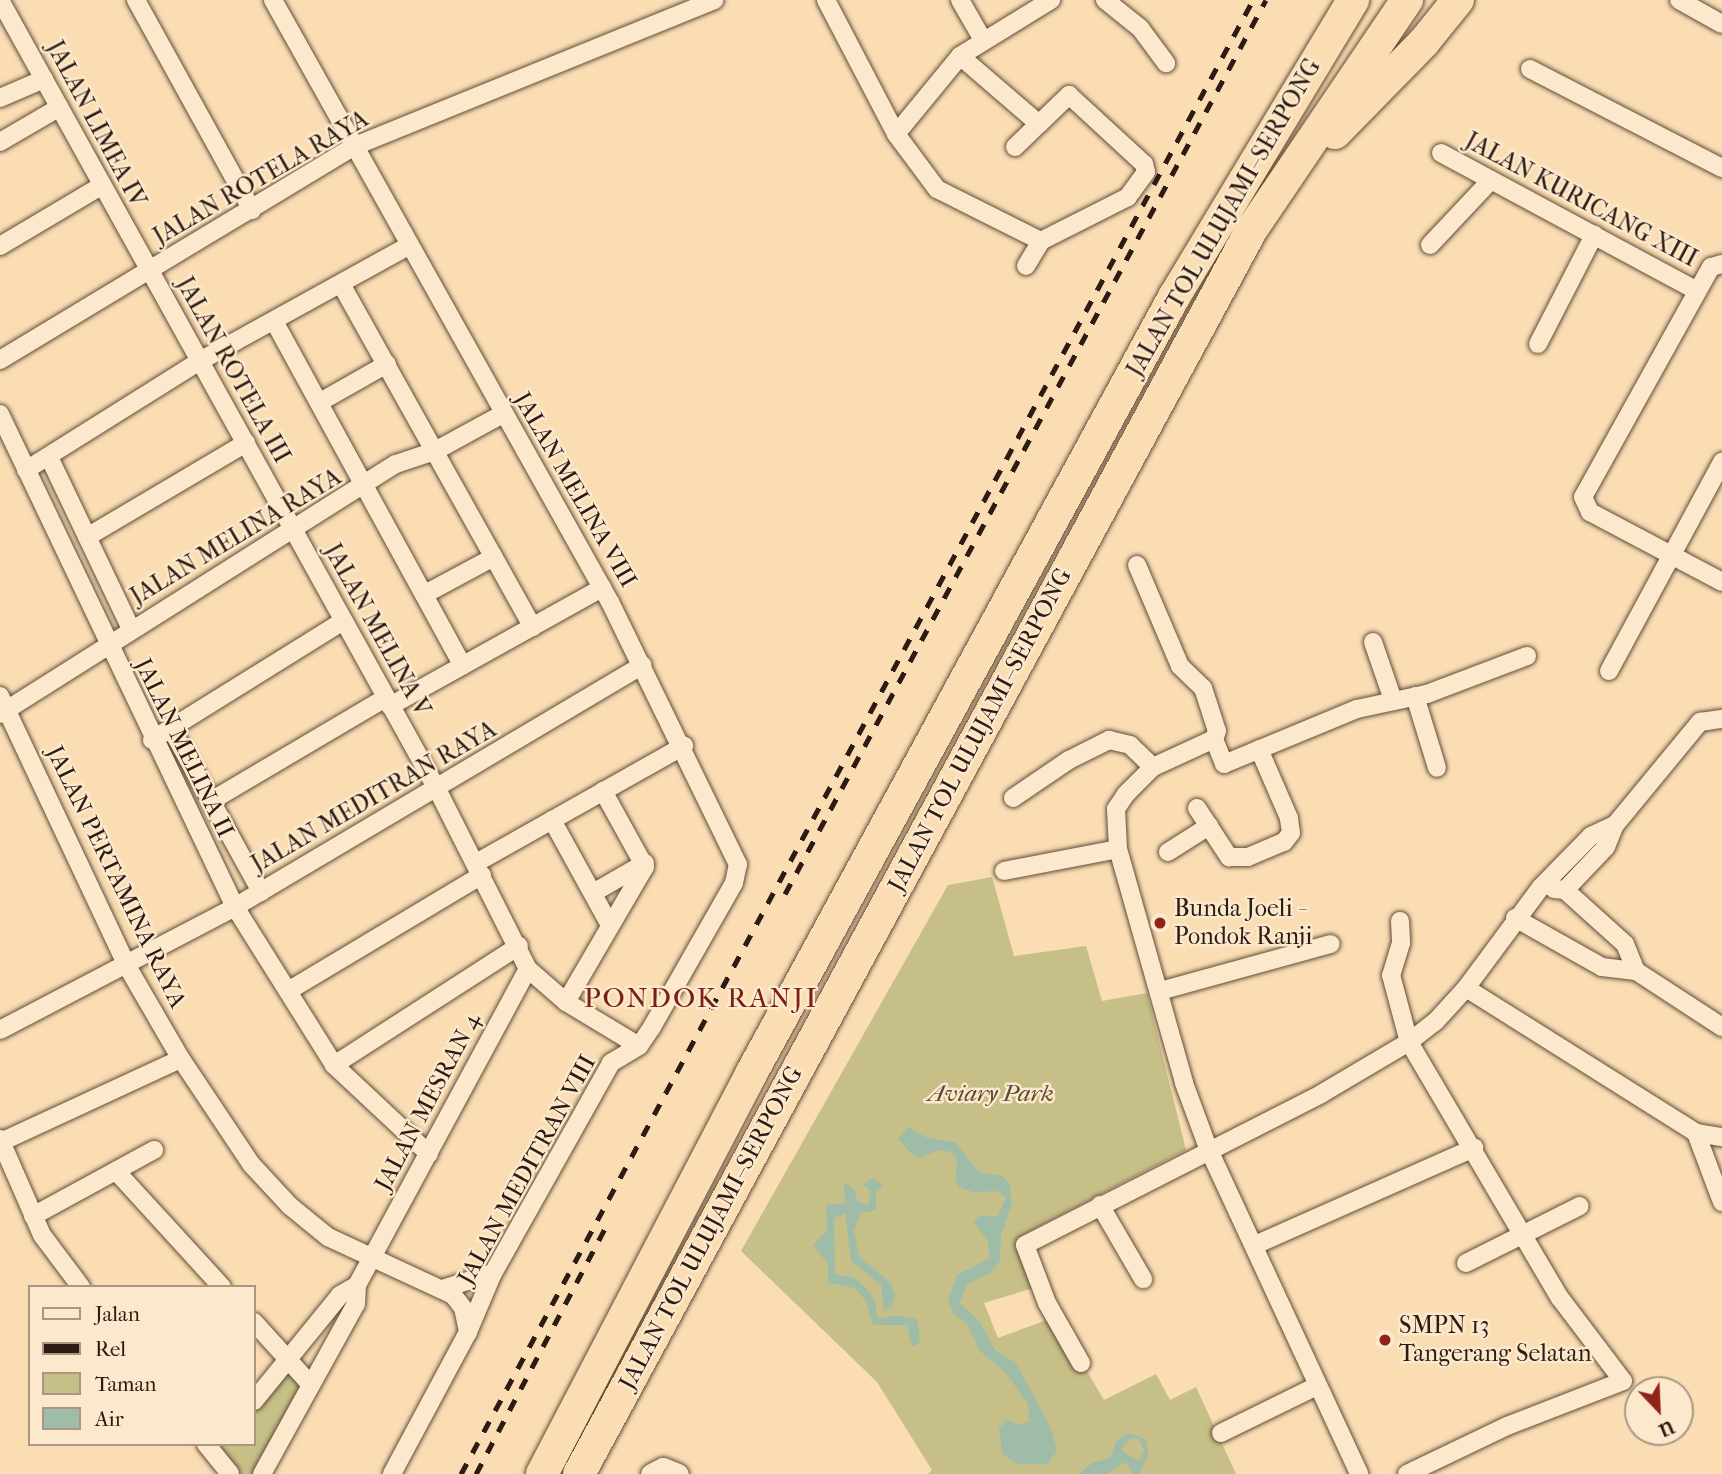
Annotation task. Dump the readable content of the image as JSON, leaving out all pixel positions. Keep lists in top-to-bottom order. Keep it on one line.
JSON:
{"streets":{"highway":["JALAN TOL ULUJAMI–SERPONG"],"street":["JALAN LIMEA IV","JALAN ROTELA RAYA","JALAN KURICANG XIII","JALAN ROTELA III","JALAN MELINA VIII","JALAN MELINA RAYA","JALAN MELINA V","JALAN MELINA II","JALAN MEDITRAN RAYA","JALAN PERTAMINA RAYA","JALAN MESRAN 4","JALAN MEDITRAN VIII"]},"crossings":[["JALAN LIMEA IV","JALAN ROTELA RAYA"],["JALAN LIMEA IV","JALAN ROTELA III"],["JALAN ROTELA RAYA","JALAN ROTELA III"],["JALAN ROTELA RAYA","JALAN MELINA VIII"],["JALAN ROTELA III","JALAN MELINA RAYA"],["JALAN ROTELA III","JALAN MELINA V"],["JALAN MELINA VIII","JALAN MELINA RAYA"],["JALAN MELINA VIII","JALAN MEDITRAN RAYA"],["JALAN MELINA VIII","JALAN MEDITRAN VIII"],["JALAN MELINA RAYA","JALAN MELINA V"],["JALAN MELINA RAYA","JALAN MELINA II"],["JALAN MELINA RAYA","JALAN PERTAMINA RAYA"],["JALAN MELINA V","JALAN MEDITRAN RAYA"],["JALAN MELINA V","JALAN MESRAN 4"],["JALAN MELINA II","JALAN MEDITRAN RAYA"],["JALAN MELINA II","JALAN MESRAN 4"],["JALAN MEDITRAN RAYA","JALAN PERTAMINA RAYA"],["JALAN PERTAMINA RAYA","JALAN MESRAN 4"],["JALAN PERTAMINA RAYA","JALAN MEDITRAN VIII"]],"districts":["PONDOK RANJI"],"parks":["Aviary Park"],"places":["Bunda Joeli - Pondok Ranji","SMPN 13 Tangerang Selatan"],"legend":["Jalan","Rel","Taman","Air"],"north":"bottom right"}
